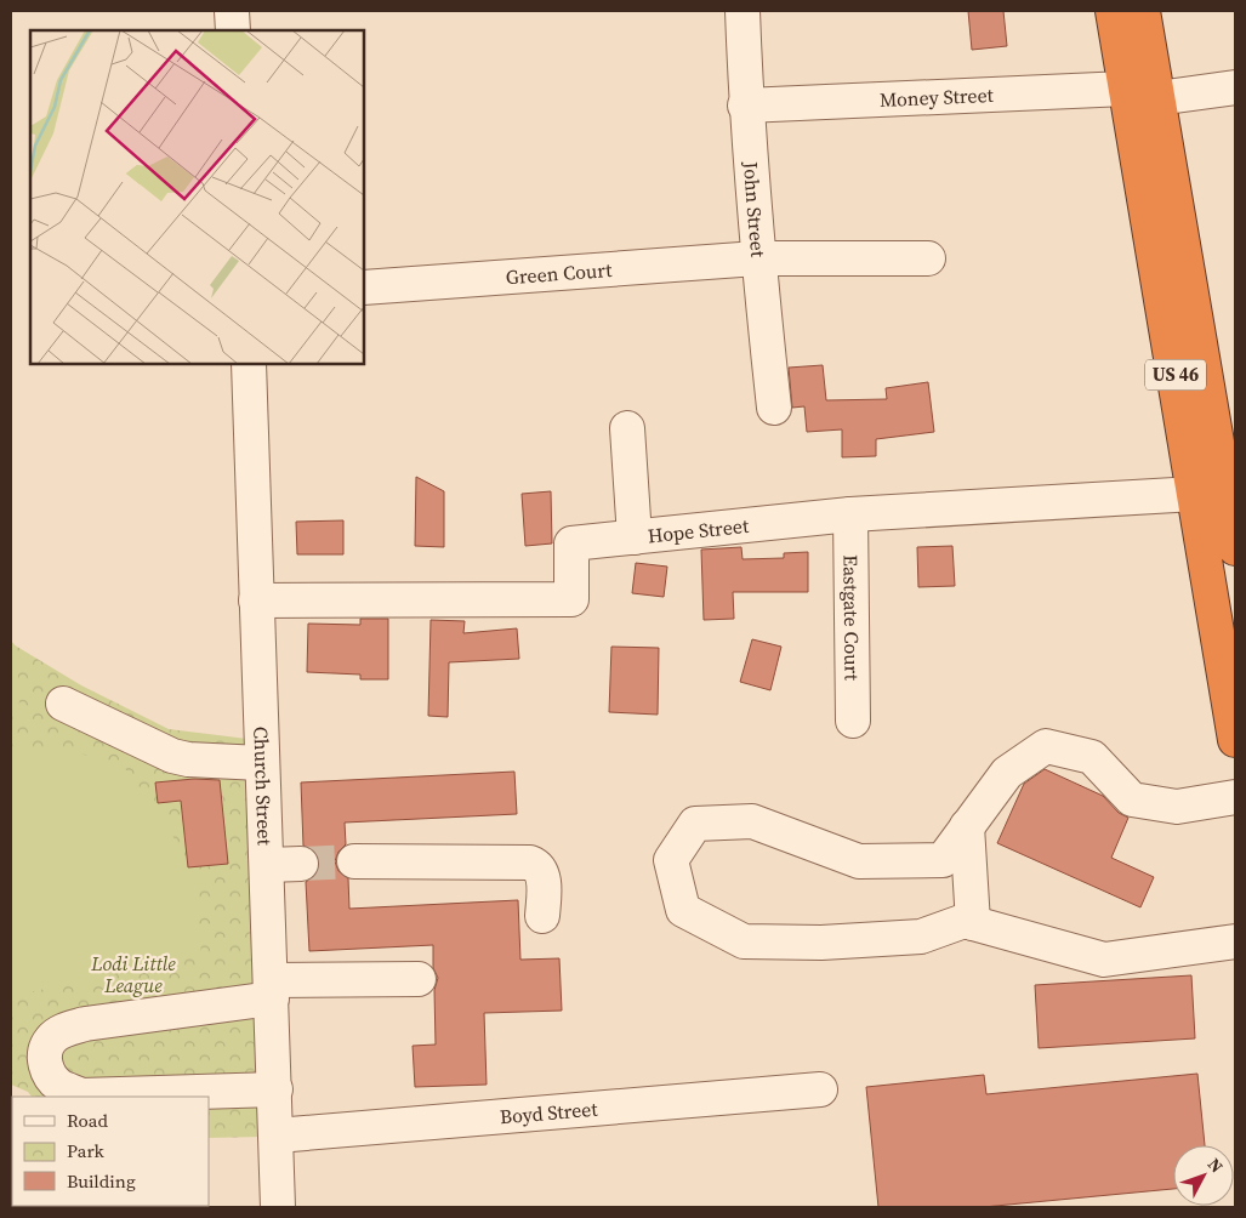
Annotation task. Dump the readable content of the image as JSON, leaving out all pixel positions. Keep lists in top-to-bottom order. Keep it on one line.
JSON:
{"streets":{"highway":["US 46"],"street":["Money Street","John Street","Green Court","Hope Street","Eastgate Court","Church Street","Boyd Street"]},"crossings":[["Money Street","John Street"],["Money Street","US 46"],["John Street","Green Court"],["US 46","Hope Street"],["Hope Street","Eastgate Court"],["Hope Street","Church Street"],["Church Street","Boyd Street"]],"parks":["Lodi Little League"],"legend":["Road","Park","Building"],"north":"top right"}
